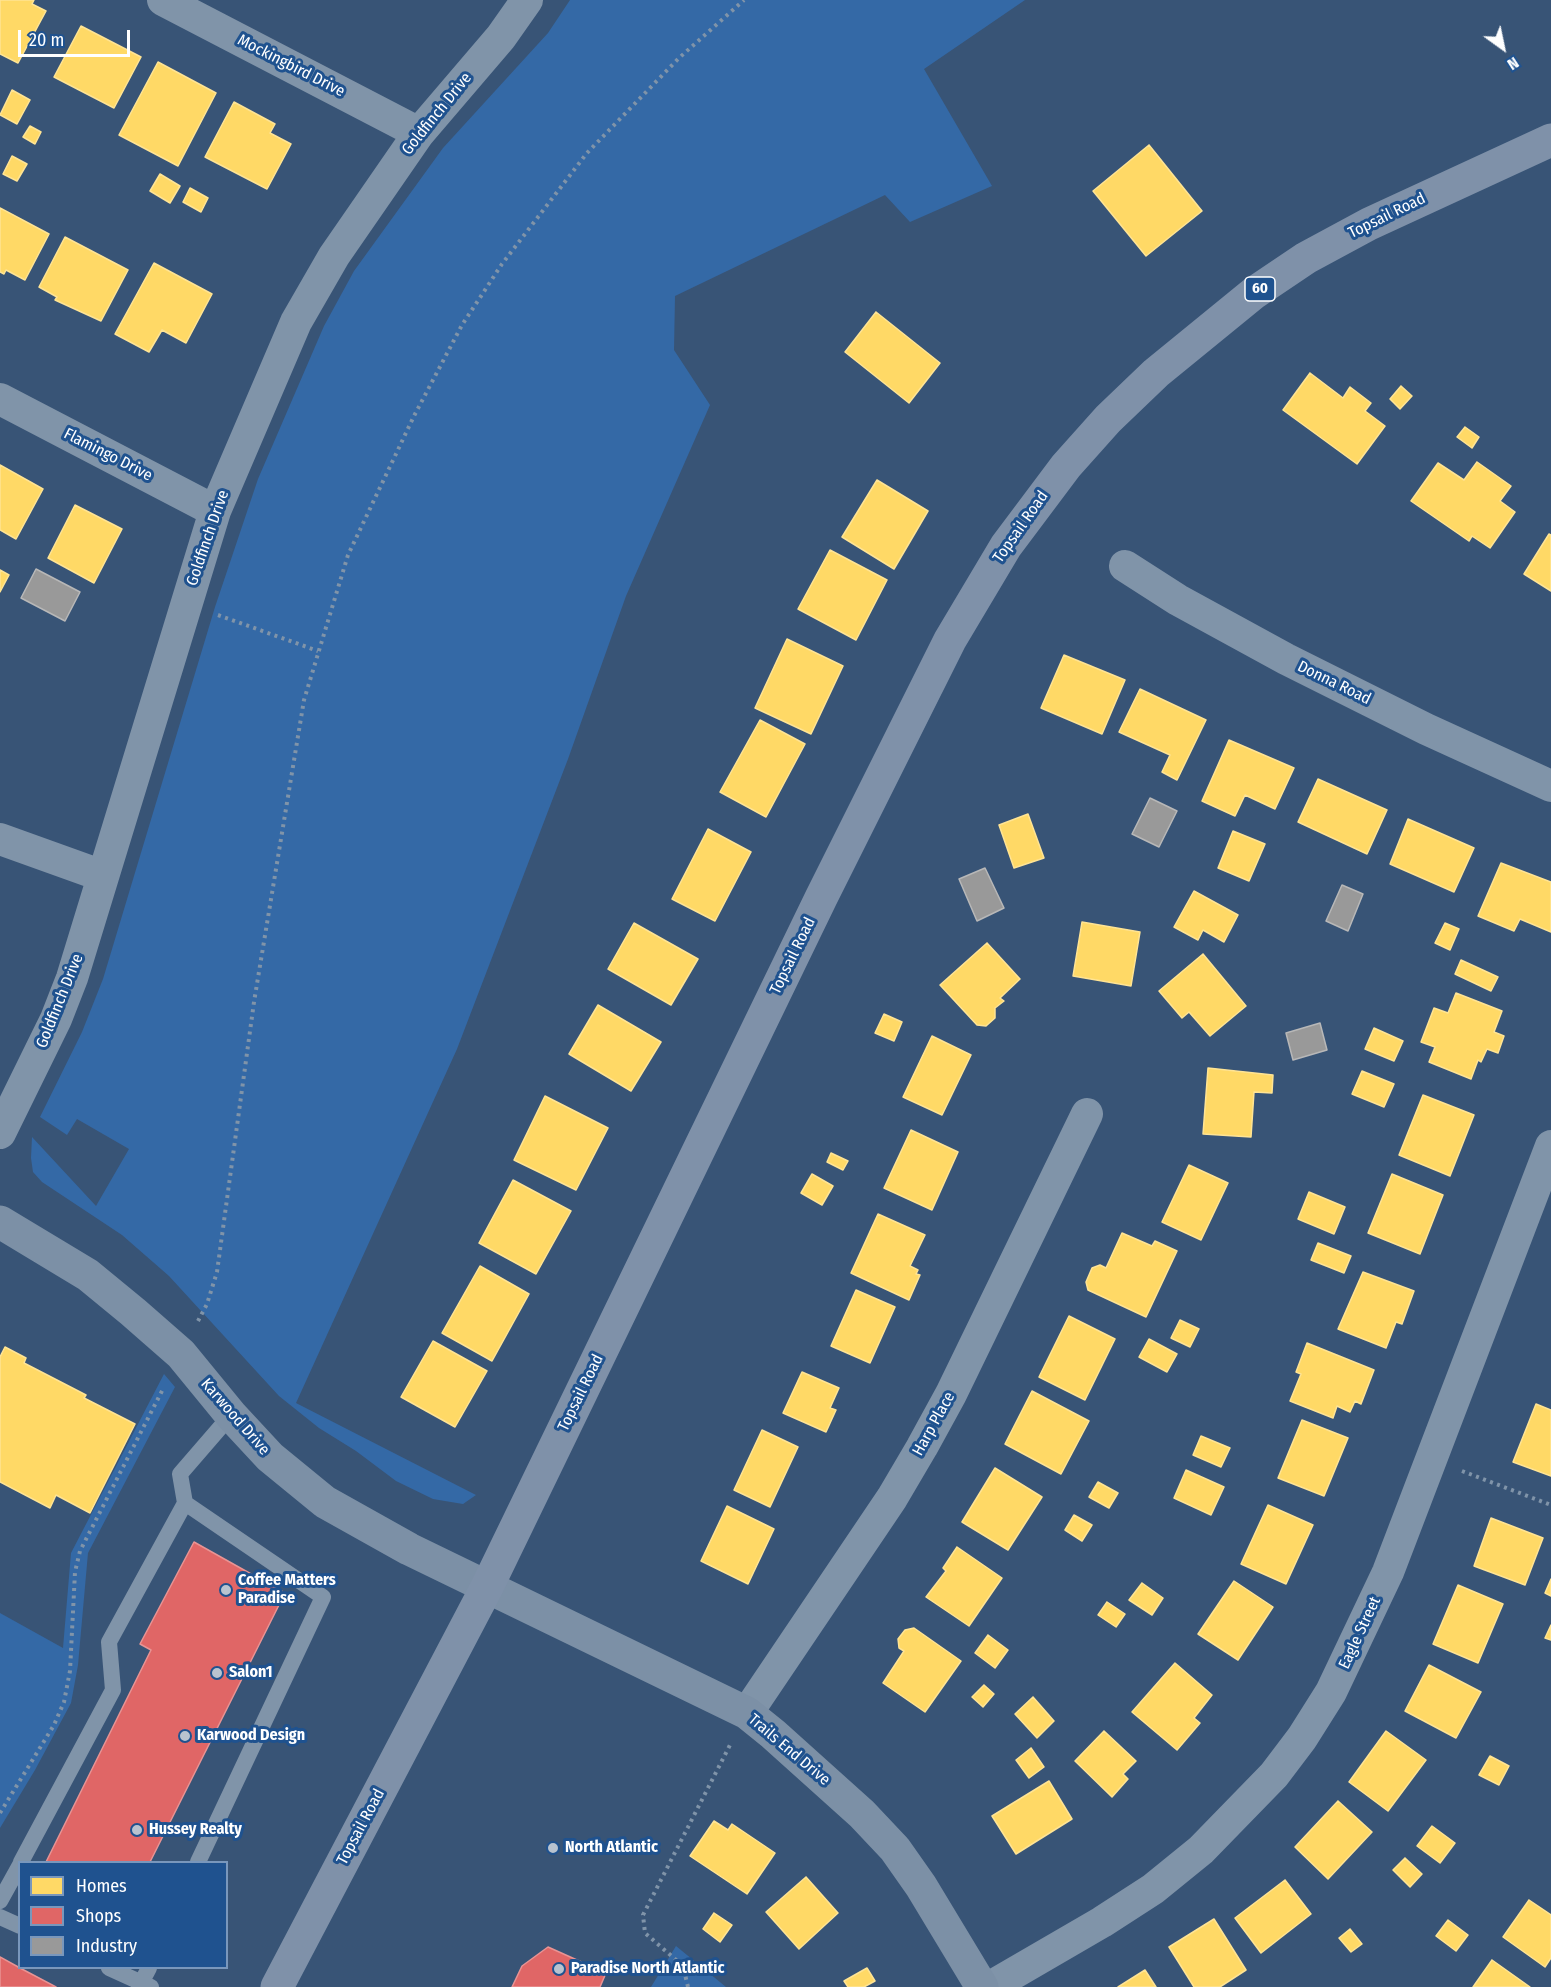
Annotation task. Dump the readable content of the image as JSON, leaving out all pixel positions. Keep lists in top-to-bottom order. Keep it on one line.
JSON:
{"streets":{"main road":["Topsail Road","60"],"street":["Mockingbird Drive","Goldfinch Drive","Flamingo Drive","Donna Road","Karwood Drive","Harp Place","Eagle Street","Trails End Drive"]},"crossings":[["Mockingbird Drive","Goldfinch Drive"],["Goldfinch Drive","Flamingo Drive"],["Topsail Road","Karwood Drive"],["Topsail Road","Trails End Drive"],["Karwood Drive","Trails End Drive"],["Harp Place","Trails End Drive"]],"places":["Coffee Matters Paradise","Salon1","Karwood Design","Hussey Realty","North Atlantic","Paradise North Atlantic"],"legend":["Homes","Shops","Industry"],"scale_bar":"20 m","north":"bottom right"}
